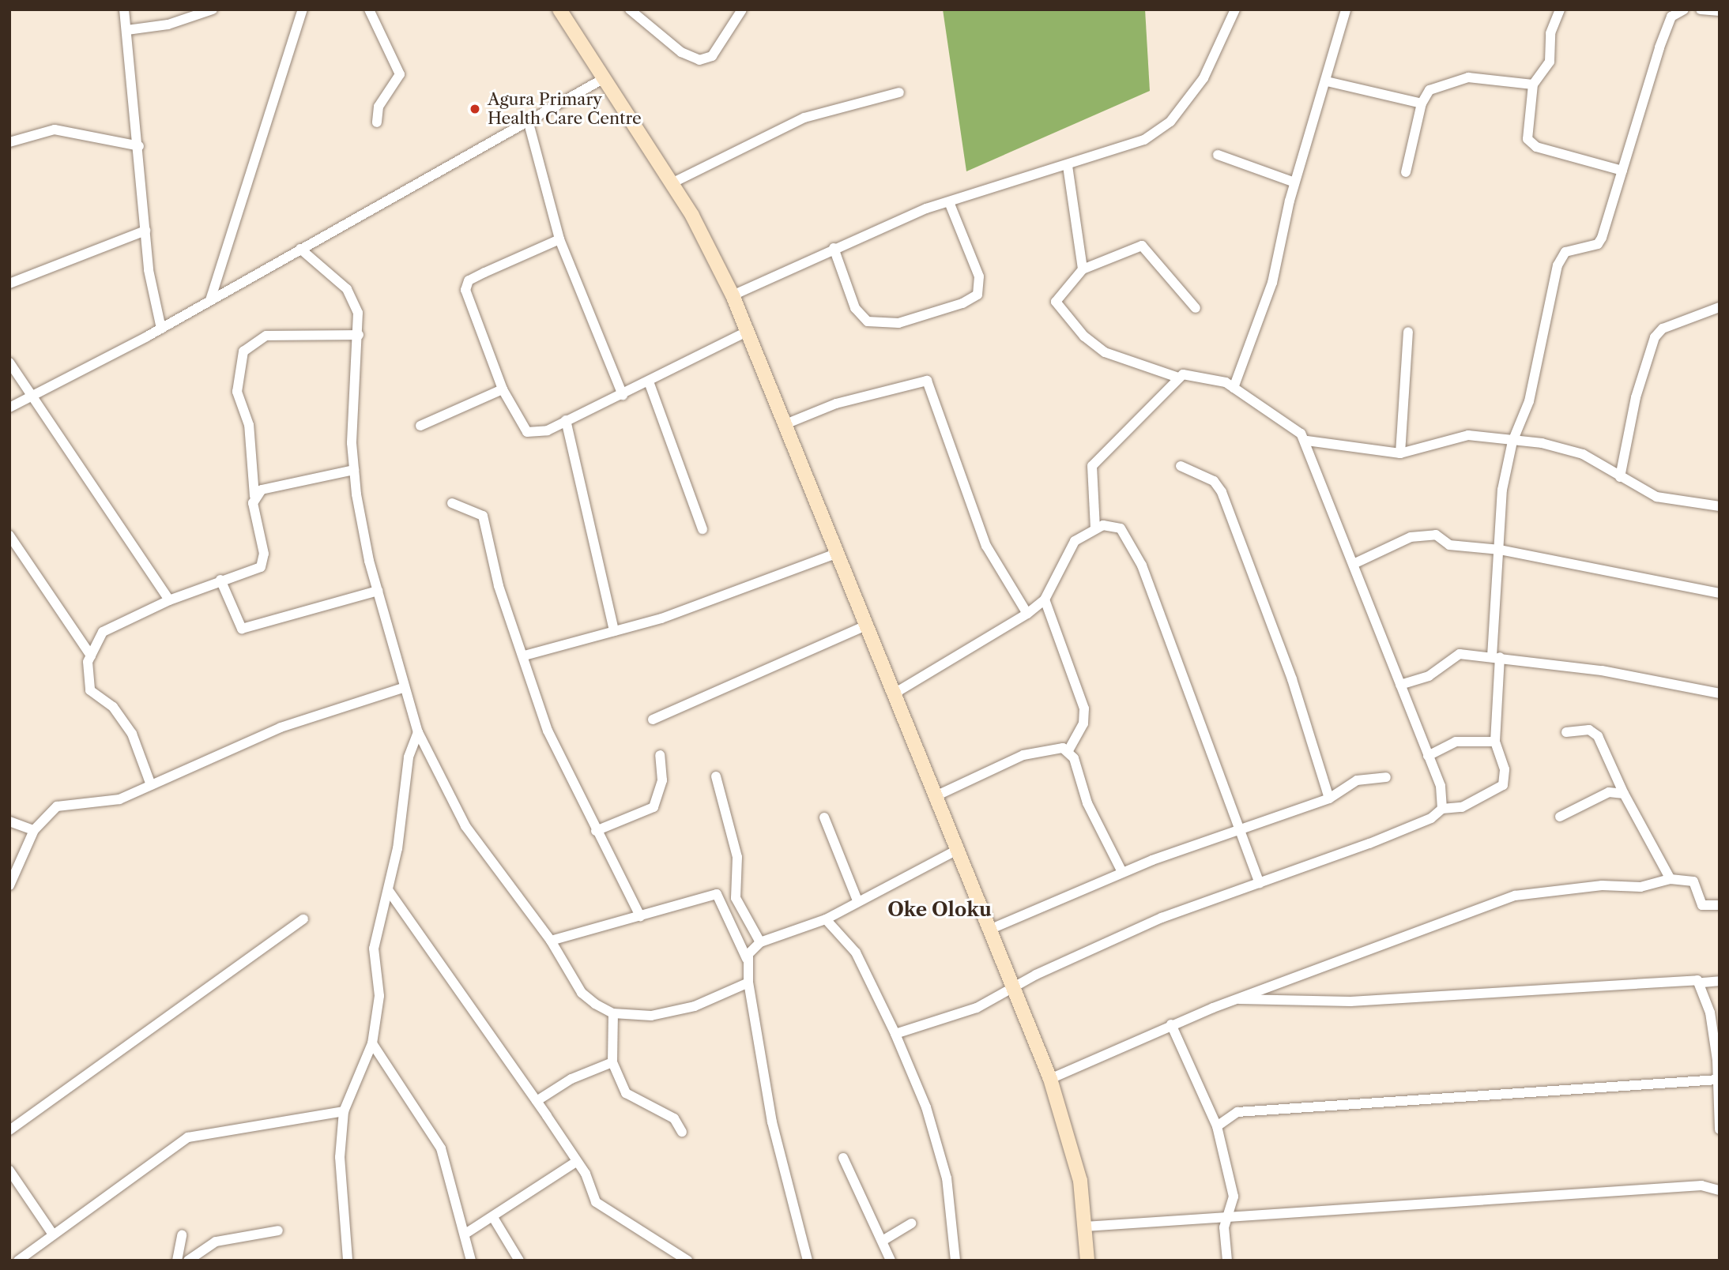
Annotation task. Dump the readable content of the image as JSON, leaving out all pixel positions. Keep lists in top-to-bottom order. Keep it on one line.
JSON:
{"districts":["Oke Oloku"],"places":["Agura Primary Health Care Centre"]}
